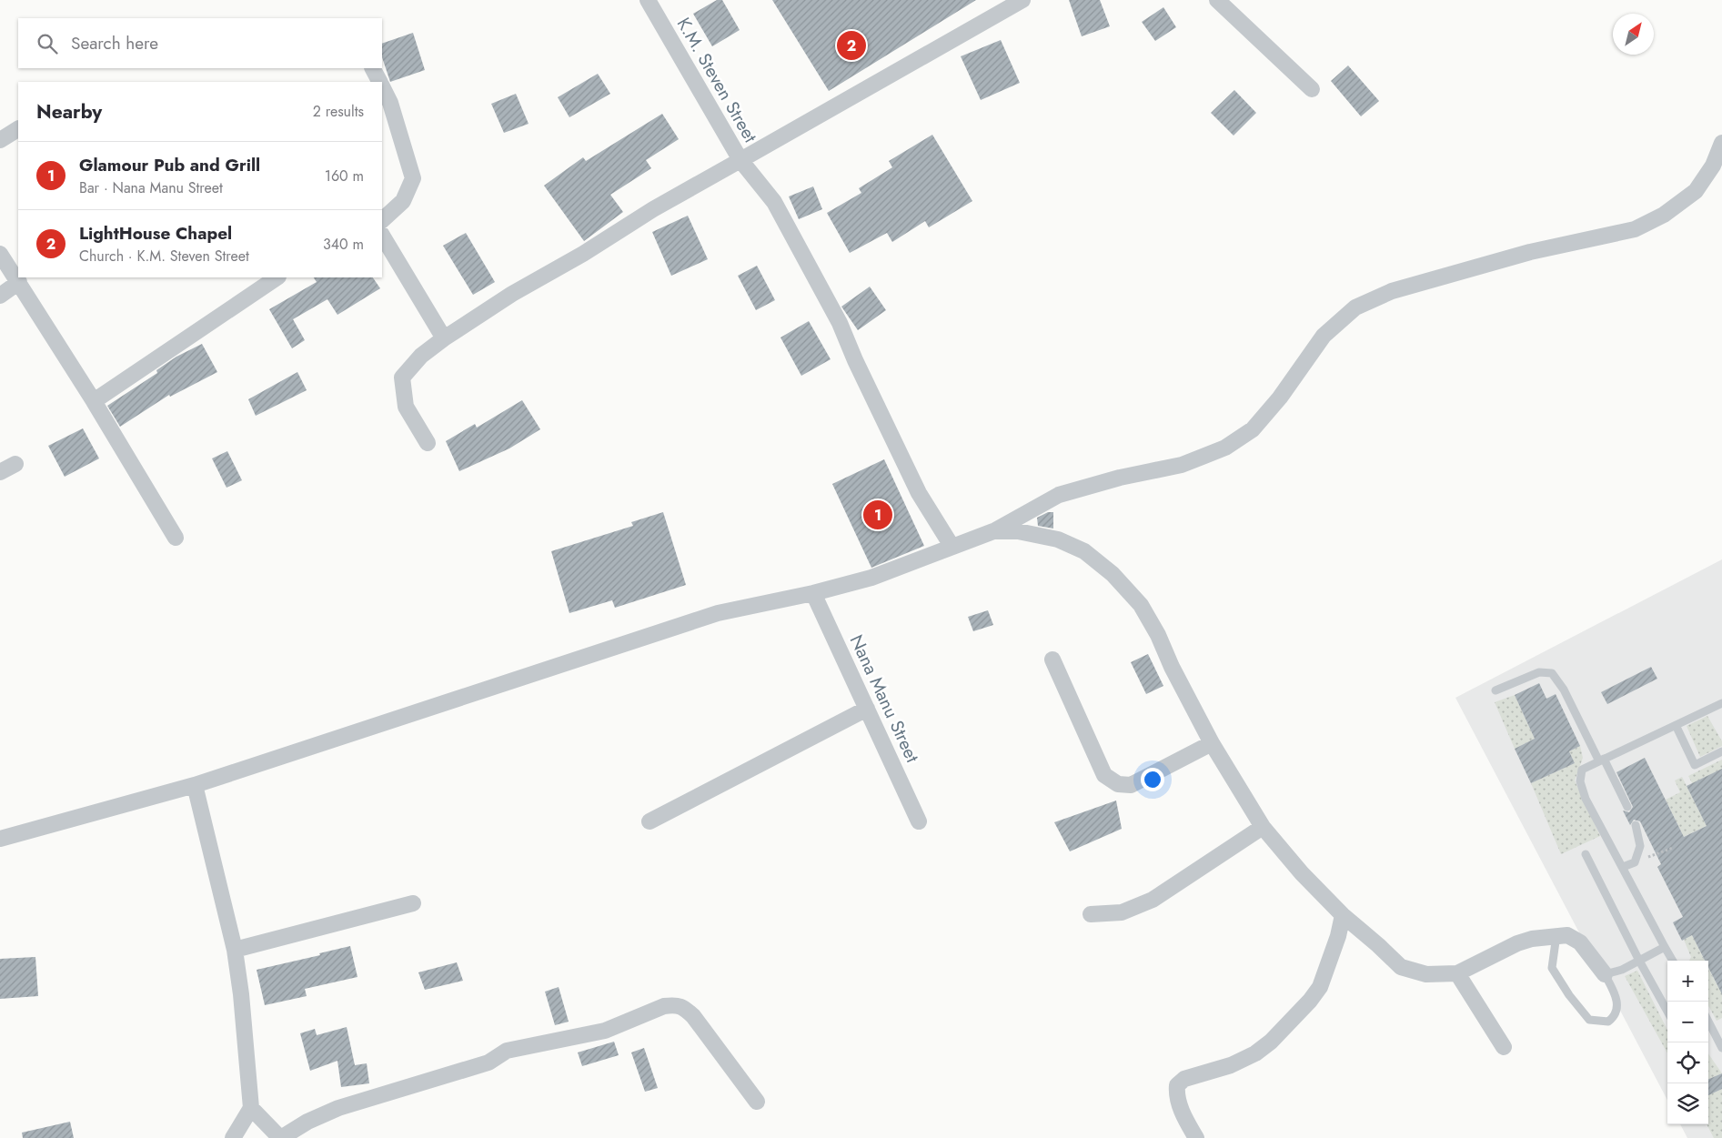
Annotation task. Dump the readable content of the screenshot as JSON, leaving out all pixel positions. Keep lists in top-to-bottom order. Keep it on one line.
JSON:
{"streets":{"street":["K.M. Steven Street","Nana Manu Street"]},"north":"top right","page":{"search":"Search here","pins":["2","1"],"heading":["Nearby","2 results"],"list":[{"mark":"1","name":"Glamour Pub and Grill","note":"Bar · Nana Manu Street","value":"160 m"},{"mark":"2","name":"LightHouse Chapel","note":"Church · K.M. Steven Street","value":"340 m"}],"map_buttons":["+","−"]}}
